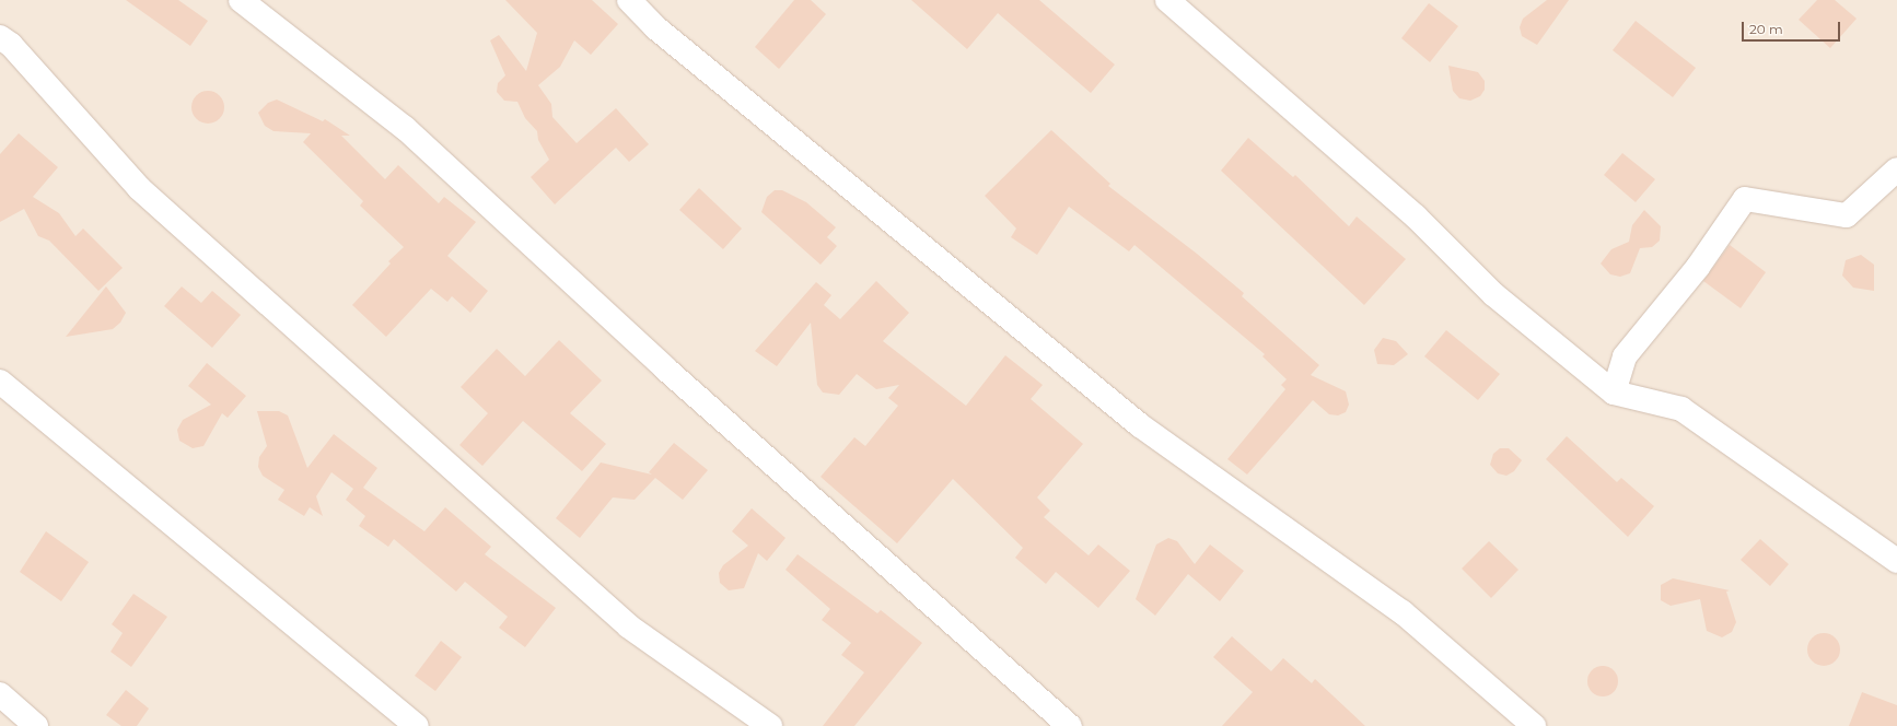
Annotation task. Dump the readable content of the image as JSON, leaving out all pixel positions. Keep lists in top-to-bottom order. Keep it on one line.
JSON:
{"scale_bar":"20 m"}
